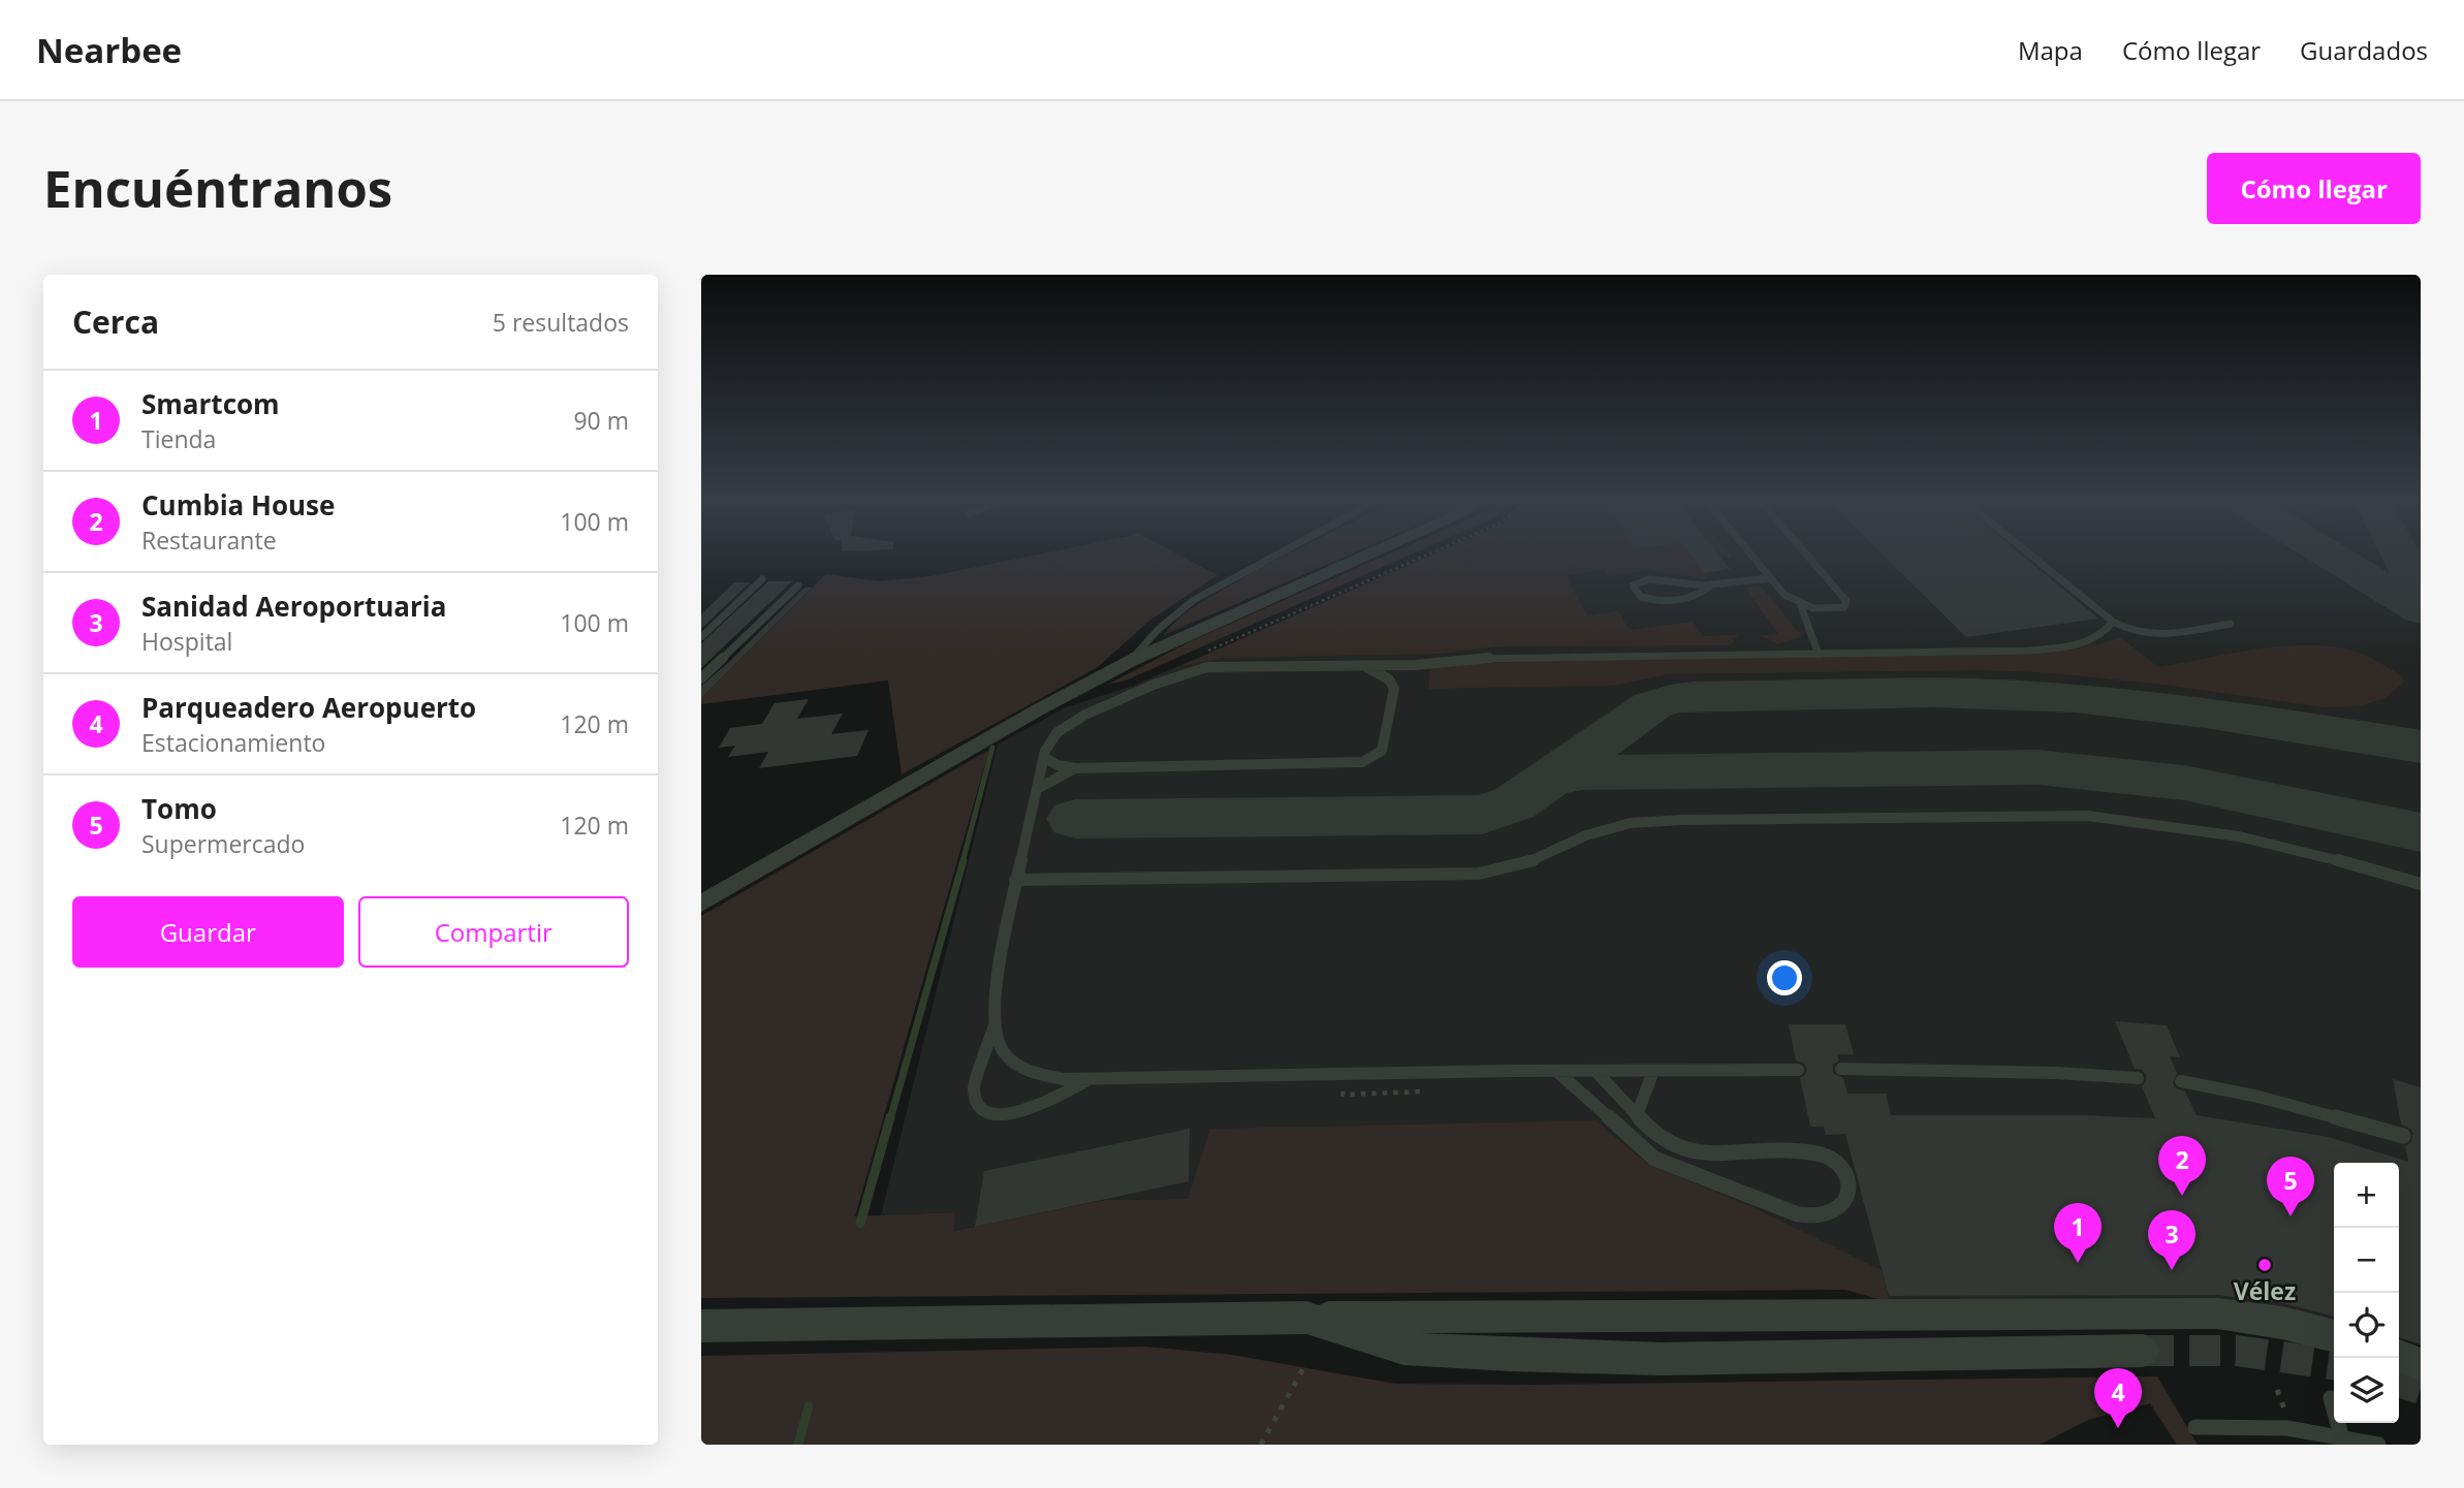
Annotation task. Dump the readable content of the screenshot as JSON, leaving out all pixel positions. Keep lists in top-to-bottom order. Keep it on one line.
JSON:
{"places":["Vélez"],"page":{"header":"Nearbee","nav":["Mapa","Cómo llegar","Guardados"],"buttons":["Cómo llegar",["Guardar","Compartir"]],"title":"Encuéntranos","heading":["Cerca","5 resultados"],"list":[{"mark":"1","name":"Smartcom","note":"Tienda","value":"90 m"},{"mark":"2","name":"Cumbia House","note":"Restaurante","value":"100 m"},{"mark":"3","name":"Sanidad Aeroportuaria","note":"Hospital","value":"100 m"},{"mark":"4","name":"Parqueadero Aeropuerto","note":"Estacionamiento","value":"120 m"},{"mark":"5","name":"Tomo","note":"Supermercado","value":"120 m"}],"pins":["2","5","1","3","4"],"map_buttons":["+","−"]}}
